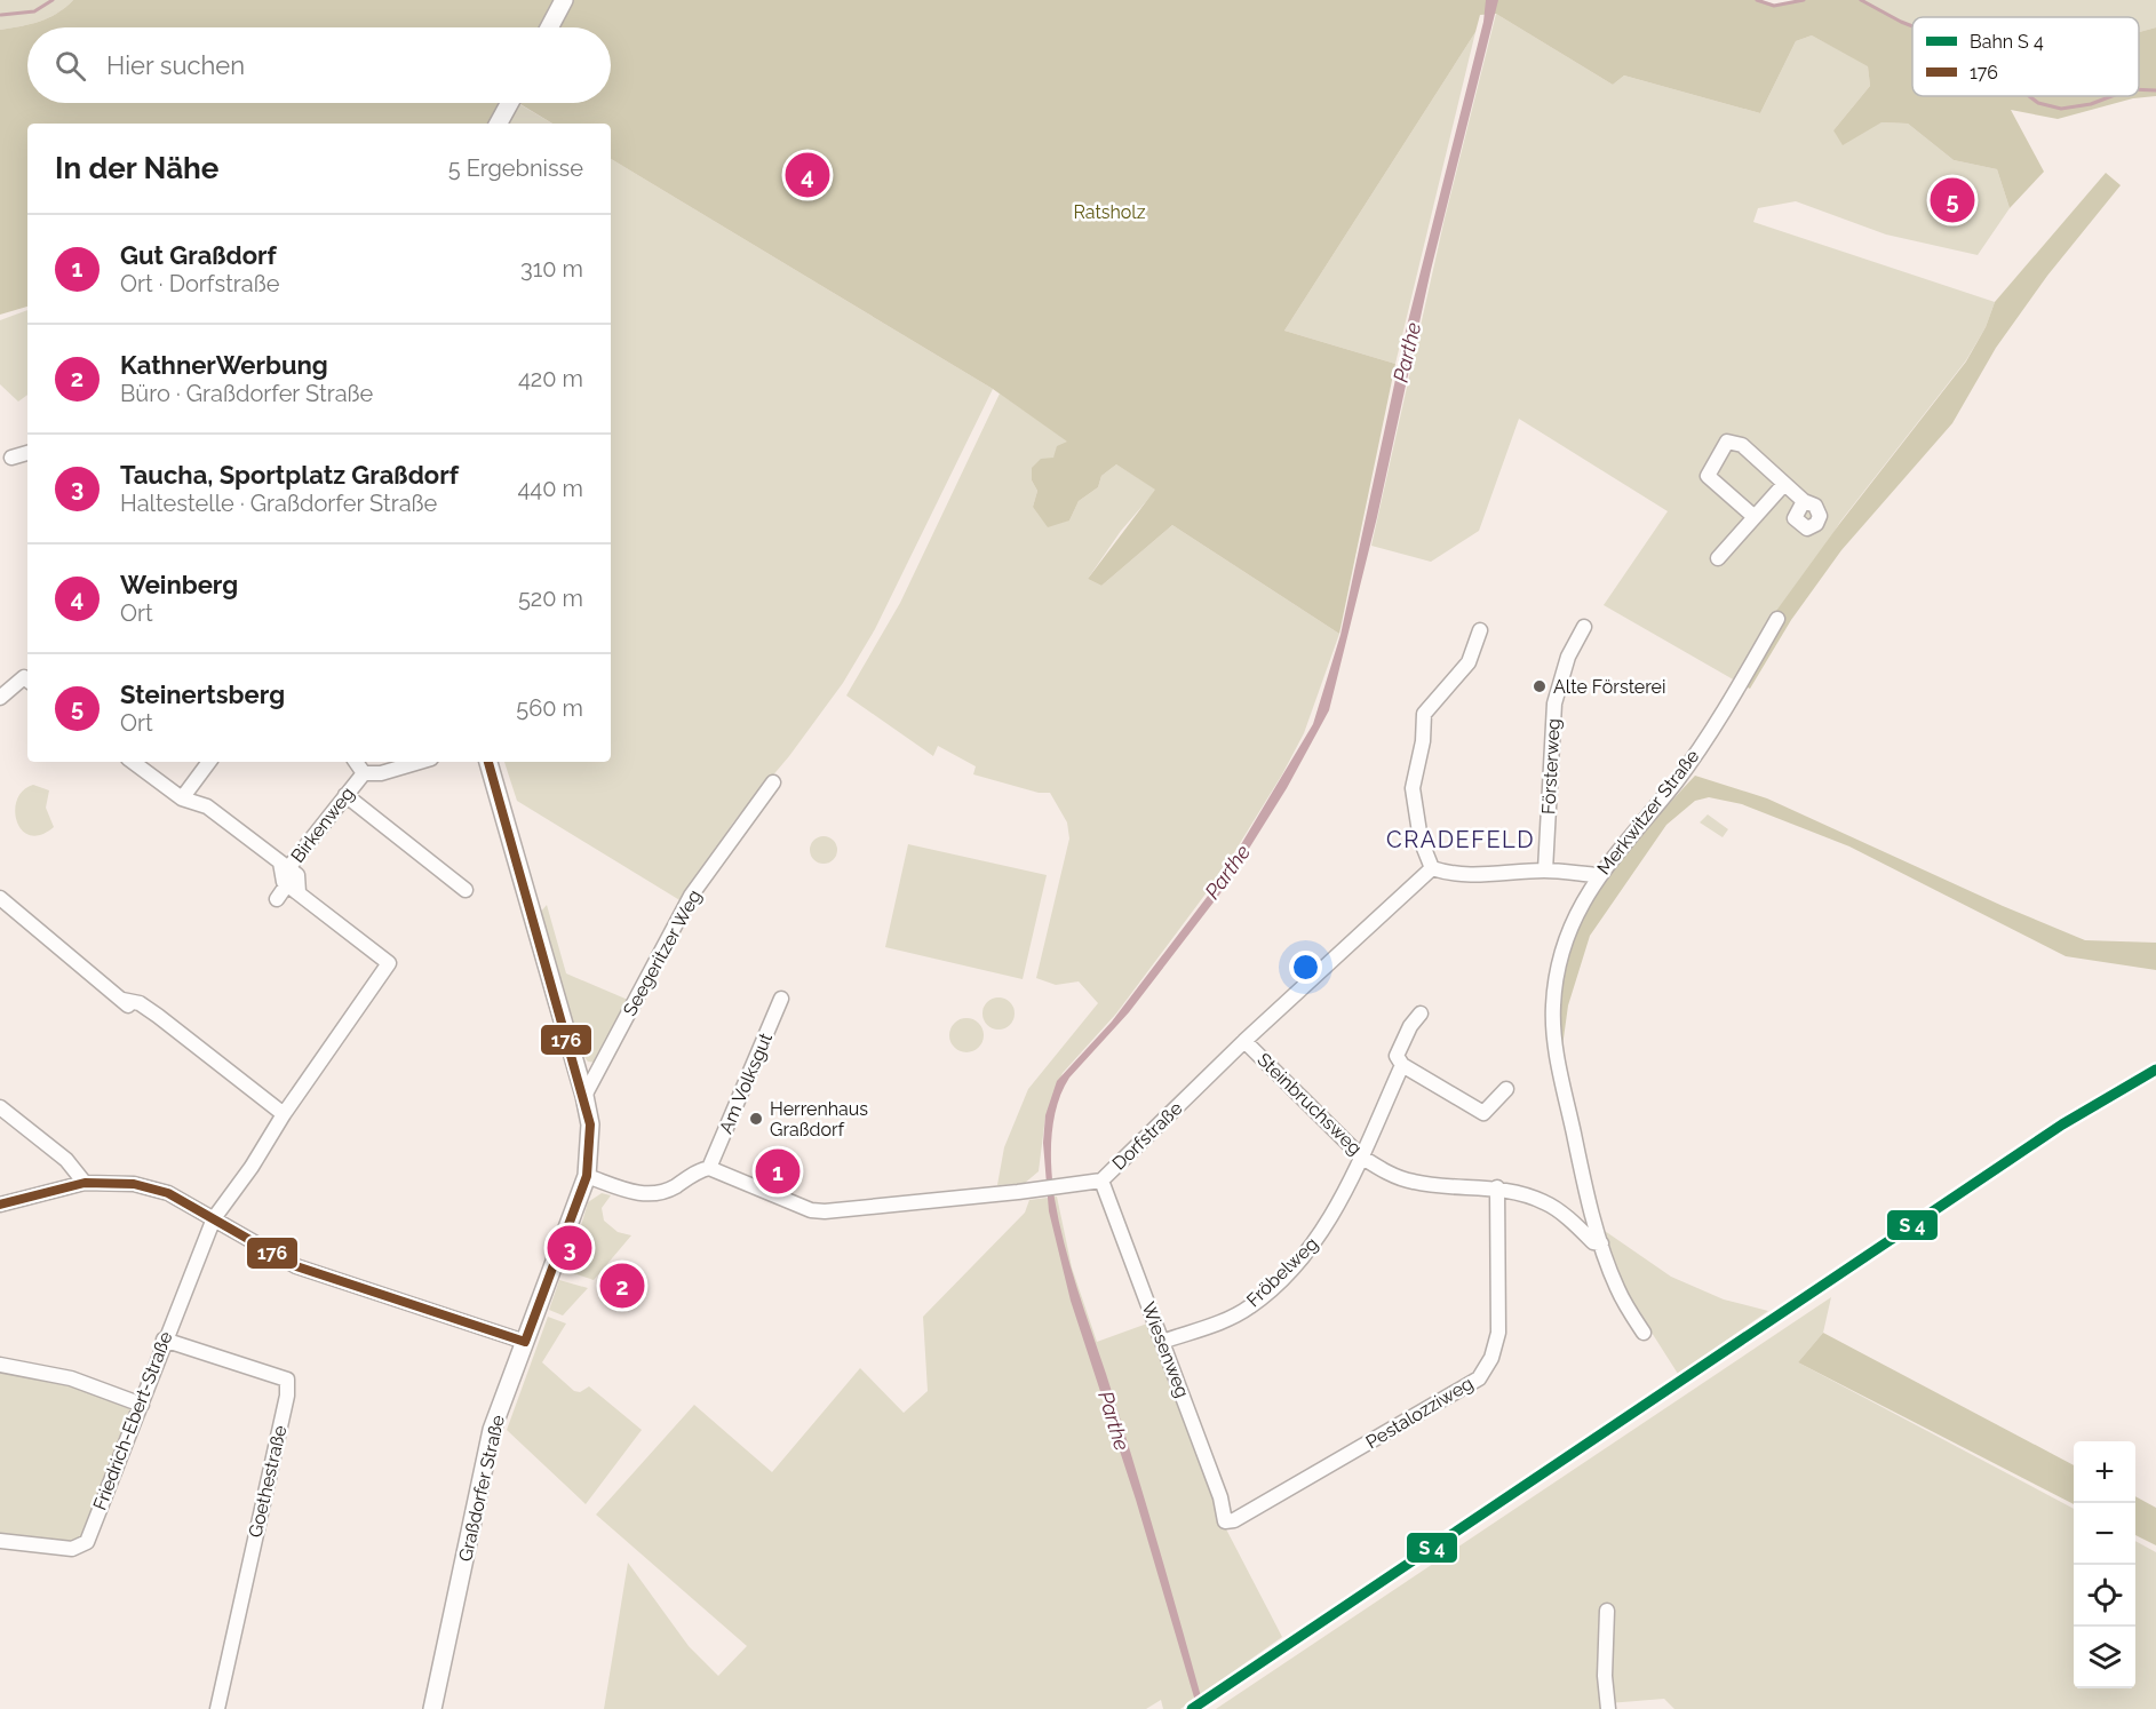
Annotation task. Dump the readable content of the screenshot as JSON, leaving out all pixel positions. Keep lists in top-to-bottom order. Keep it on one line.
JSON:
{"streets":{"street":["Försterweg","Merkwitzer Straße","Birkenweg","Seegeritzer Weg","Am Volksgut","Steinbruchsweg","Dorfstraße","Fröbelweg","Wiesenweg","Pestalozziweg","Friedrich-Ebert-Straße","Goethestraße","Graßdorfer Straße"]},"crossings":[["Merkwitzer Straße","Steinbruchsweg"],["Birkenweg","Friedrich-Ebert-Straße"],["Seegeritzer Weg","Graßdorfer Straße"],["Am Volksgut","Dorfstraße"],["Steinbruchsweg","Dorfstraße"],["Steinbruchsweg","Fröbelweg"],["Steinbruchsweg","Pestalozziweg"],["Dorfstraße","Wiesenweg"],["Fröbelweg","Wiesenweg"],["Wiesenweg","Pestalozziweg"],["Friedrich-Ebert-Straße","Goethestraße"]],"districts":["CRADEFELD"],"water":["Parthe"],"parks":["Ratsholz"],"places":["Alte Försterei","Herrenhaus Graßdorf"],"lines":["transit line 176"],"legend":["Bahn S 4","176"],"page":{"search":"Hier suchen","heading":["In der Nähe","5 Ergebnisse"],"pins":["4","5","1","3","2"],"list":[{"mark":"1","name":"Gut Graßdorf","note":"Ort · Dorfstraße","value":"310 m"},{"mark":"2","name":"KathnerWerbung","note":"Büro · Graßdorfer Straße","value":"420 m"},{"mark":"3","name":"Taucha, Sportplatz Graßdorf","note":"Haltestelle · Graßdorfer Straße","value":"440 m"},{"mark":"4","name":"Weinberg","note":"Ort","value":"520 m"},{"mark":"5","name":"Steinertsberg","note":"Ort","value":"560 m"}],"map_buttons":["+","−"]}}
